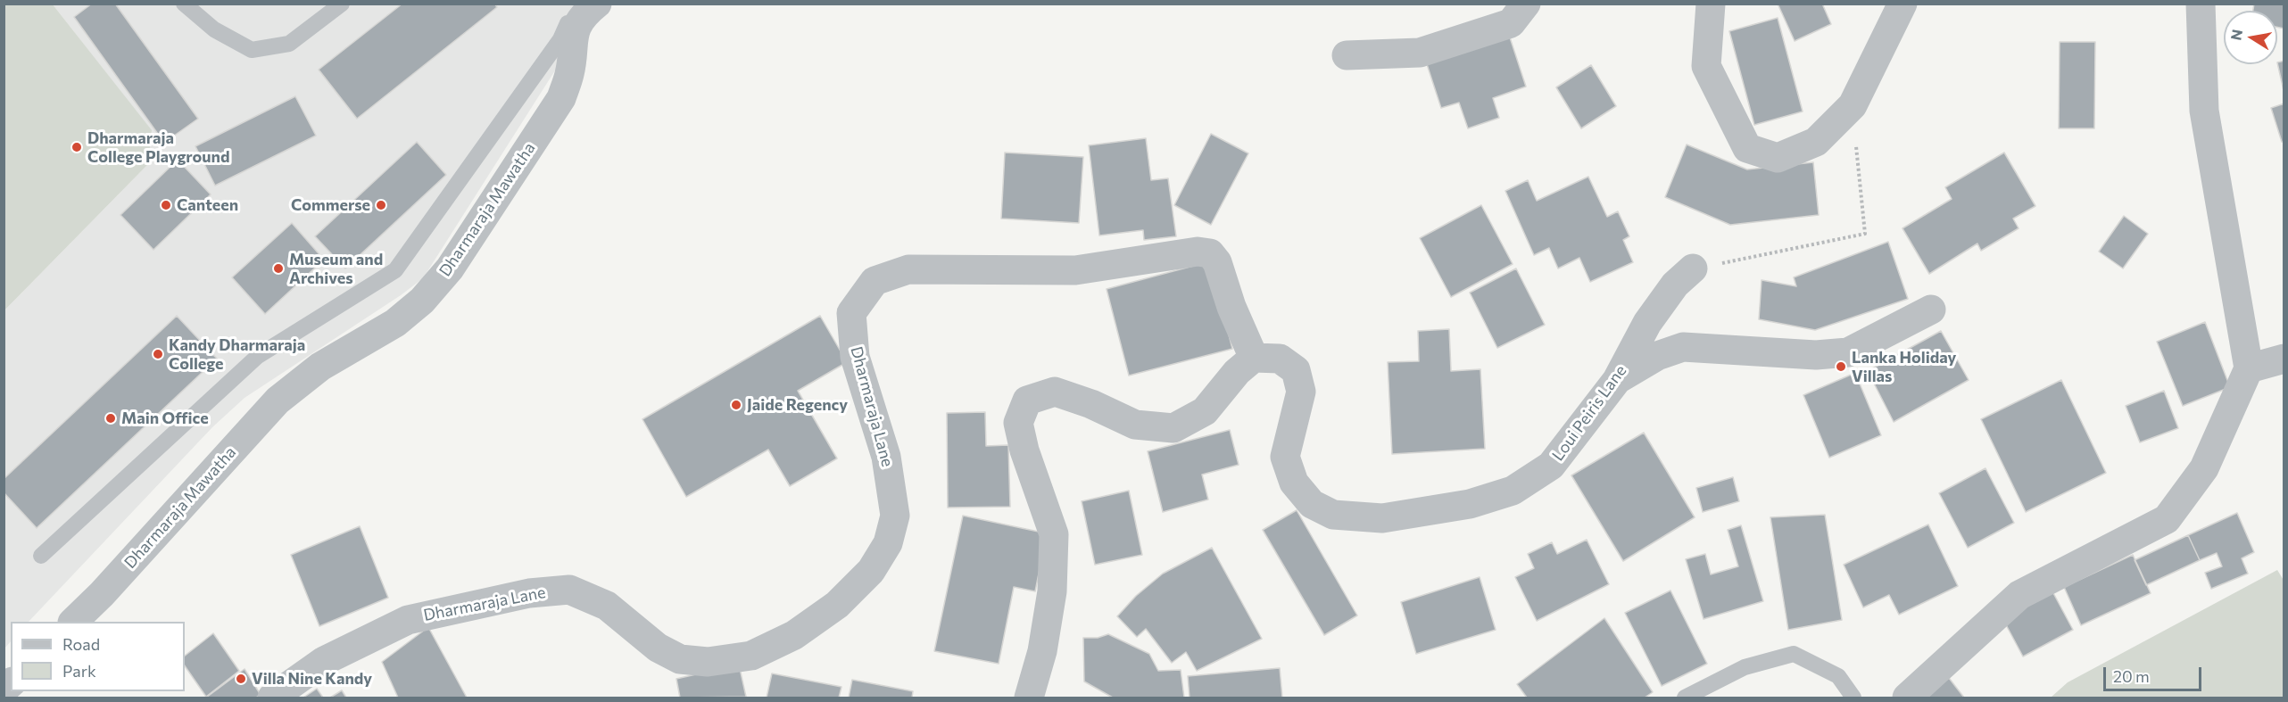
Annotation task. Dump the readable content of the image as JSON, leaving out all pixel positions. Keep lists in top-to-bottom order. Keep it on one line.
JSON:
{"streets":{"street":["Dharmaraja Mawatha","Dharmaraja Lane","Loui Peiris Lane"]},"crossings":[["Dharmaraja Lane","Loui Peiris Lane"]],"places":["Dharmaraja College Playground","Canteen","Commerse","Museum and Archives","Kandy Dharmaraja College","Lanka Holiday Villas","Jaide Regency","Main Office","Villa Nine Kandy"],"legend":["Road","Park"],"scale_bar":"20 m","north":"left"}
